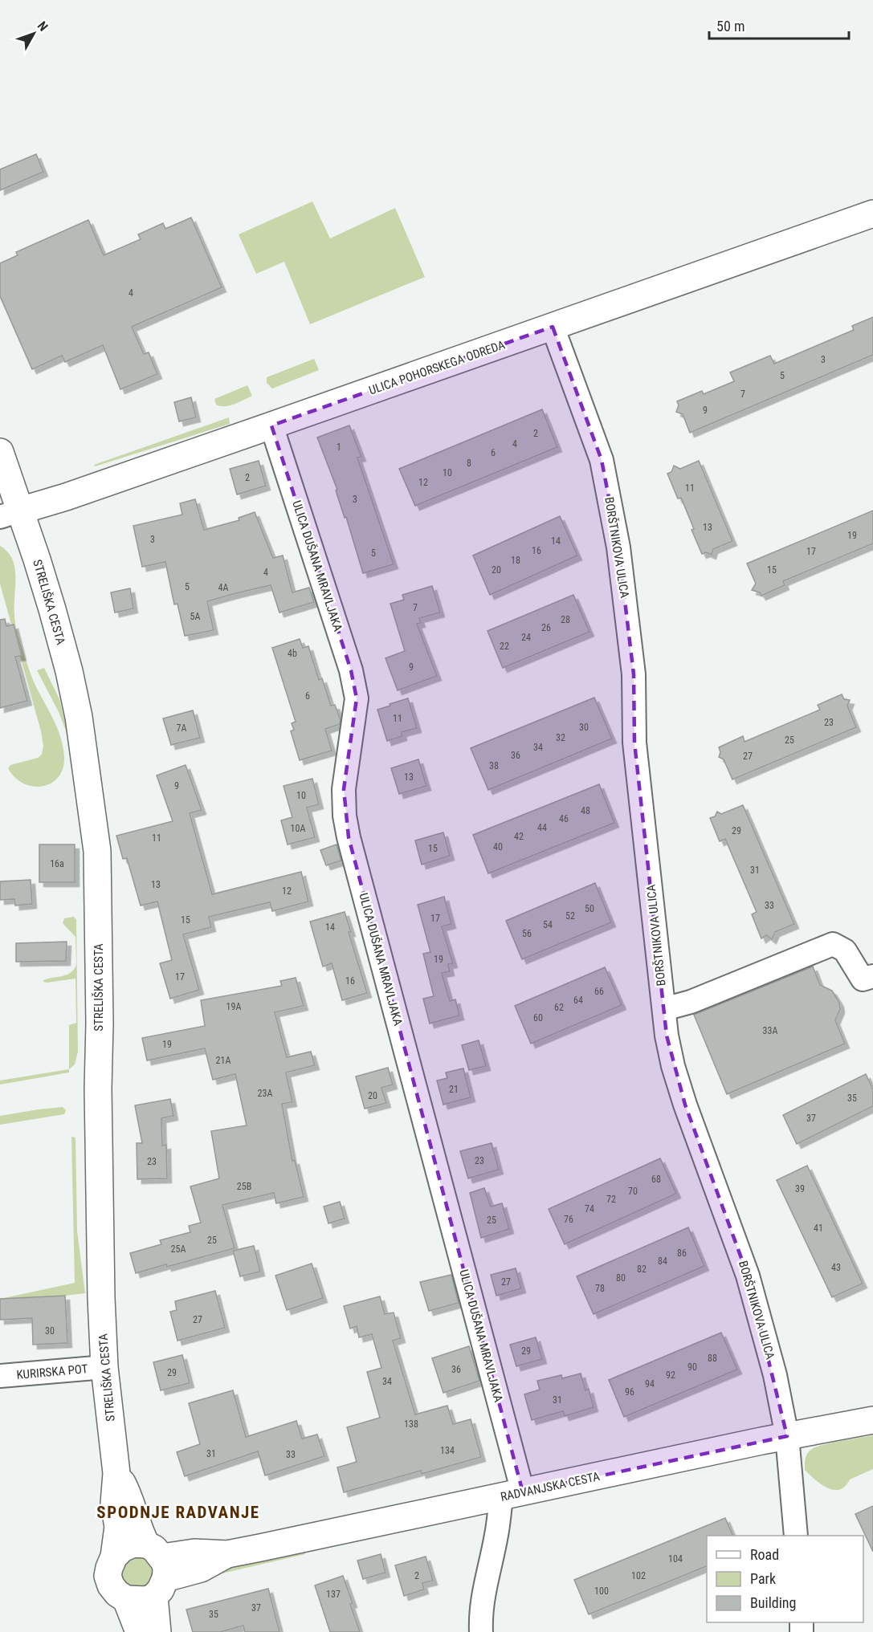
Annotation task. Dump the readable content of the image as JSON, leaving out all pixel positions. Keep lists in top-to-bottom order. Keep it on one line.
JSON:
{"streets":{"street":["ULICA POHORSKEGA ODREDA","BORŠTNIKOVA ULICA","ULICA DUŠANA MRAVLJAKA","STRELIŠKA CESTA","KURIRSKA POT","RADVANJSKA CESTA"]},"crossings":[["ULICA POHORSKEGA ODREDA","BORŠTNIKOVA ULICA"],["ULICA POHORSKEGA ODREDA","ULICA DUŠANA MRAVLJAKA"],["ULICA POHORSKEGA ODREDA","STRELIŠKA CESTA"],["BORŠTNIKOVA ULICA","RADVANJSKA CESTA"],["ULICA DUŠANA MRAVLJAKA","RADVANJSKA CESTA"],["STRELIŠKA CESTA","KURIRSKA POT"],["STRELIŠKA CESTA","RADVANJSKA CESTA"]],"districts":["SPODNJE RADVANJE"],"house_numbers":["4","3","5","7","9","2","4","1","6","8","10","2","12","11","3","13","19","3","14","16","17","5","18","20","15","4","5","4A","7","5A","28","26","24","22","4b","9","6","11","23","30","7A","32","25","34","36","27","38","13","9","10","48","46","44","10A","29","42","11","40","15","16a","31","13","12","33","50","52","17","15","54","14","56","19","17","16","66","64","19A","62","60","33A","19","21A","21","23A","20","35","37","23","23","68","25B","39","70","72","74","76","25","41","25","25A","86","84","43","82","80","27","78","27","30","29","88","90","36","29","92","34","94","96","31","138","134","31","33","104","2","102","100","137","37","35"],"legend":["Road","Park","Building"],"scale_bar":"50 m","north":"top right"}
